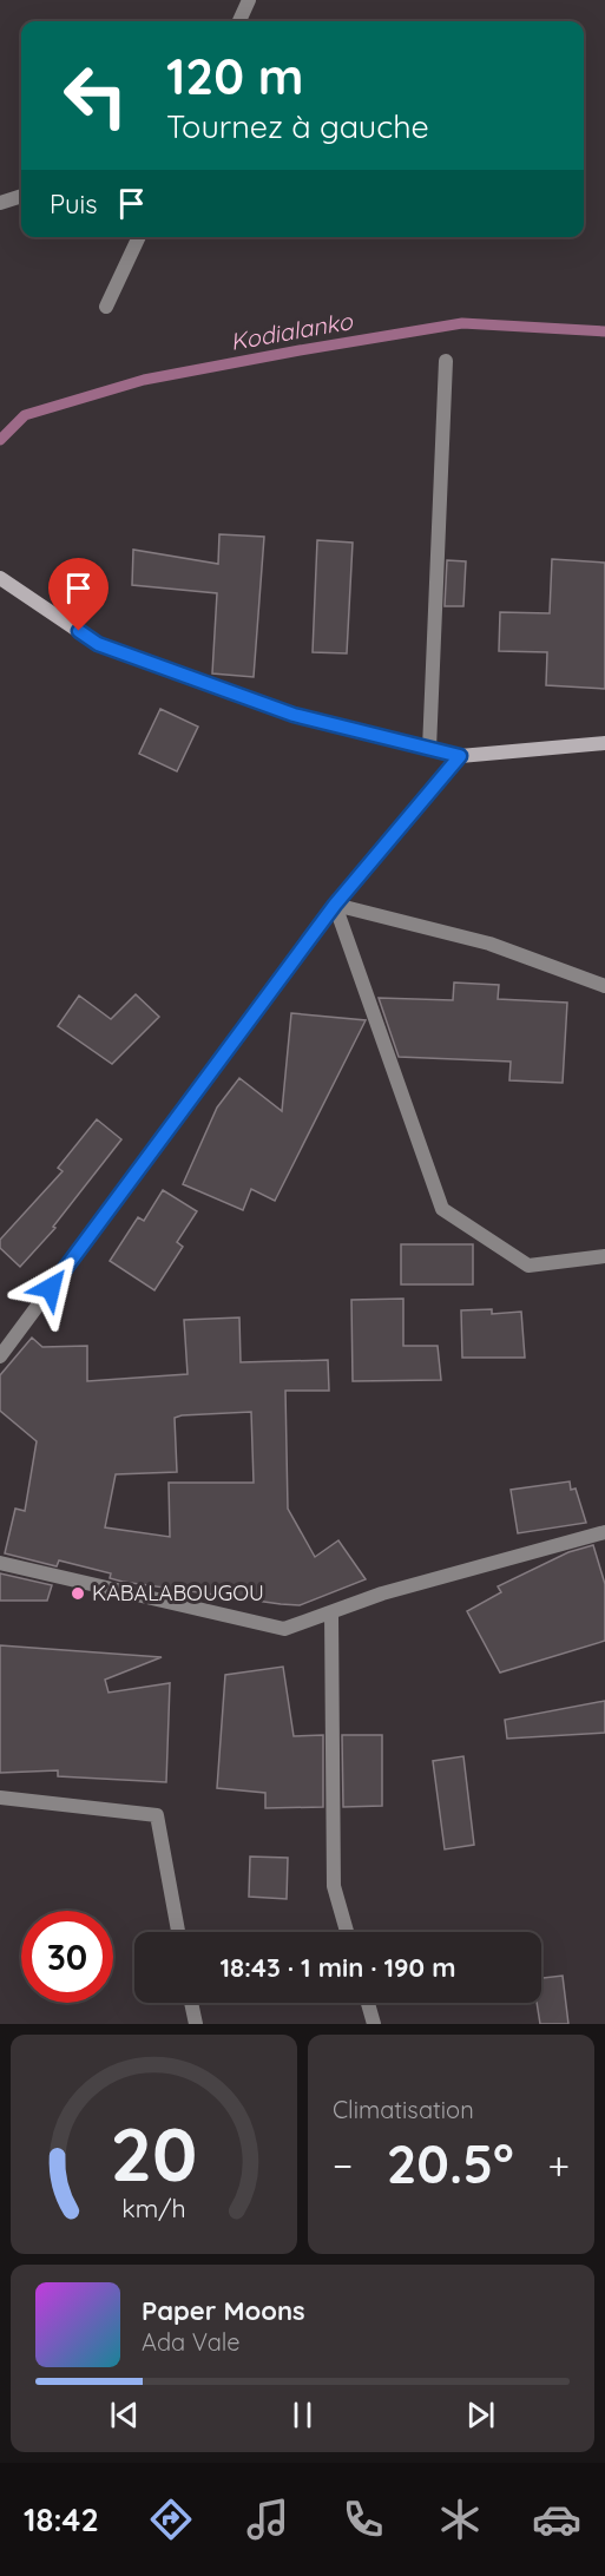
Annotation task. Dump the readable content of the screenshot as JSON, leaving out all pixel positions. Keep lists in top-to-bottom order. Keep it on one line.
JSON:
{"water":["Kodialanko"],"places":["KABALABOUGOU"],"page":{"turn":["120 m","Tournez à gauche"],"then":"Puis","limit":"30","trip":"18:43 · 1 min · 190 m","tile":"Climatisation","heat":["−","20.5°","+"],"song":["Paper Moons","Ada Vale"],"tabs":"18:42","gauge":["20","km/h"]}}
